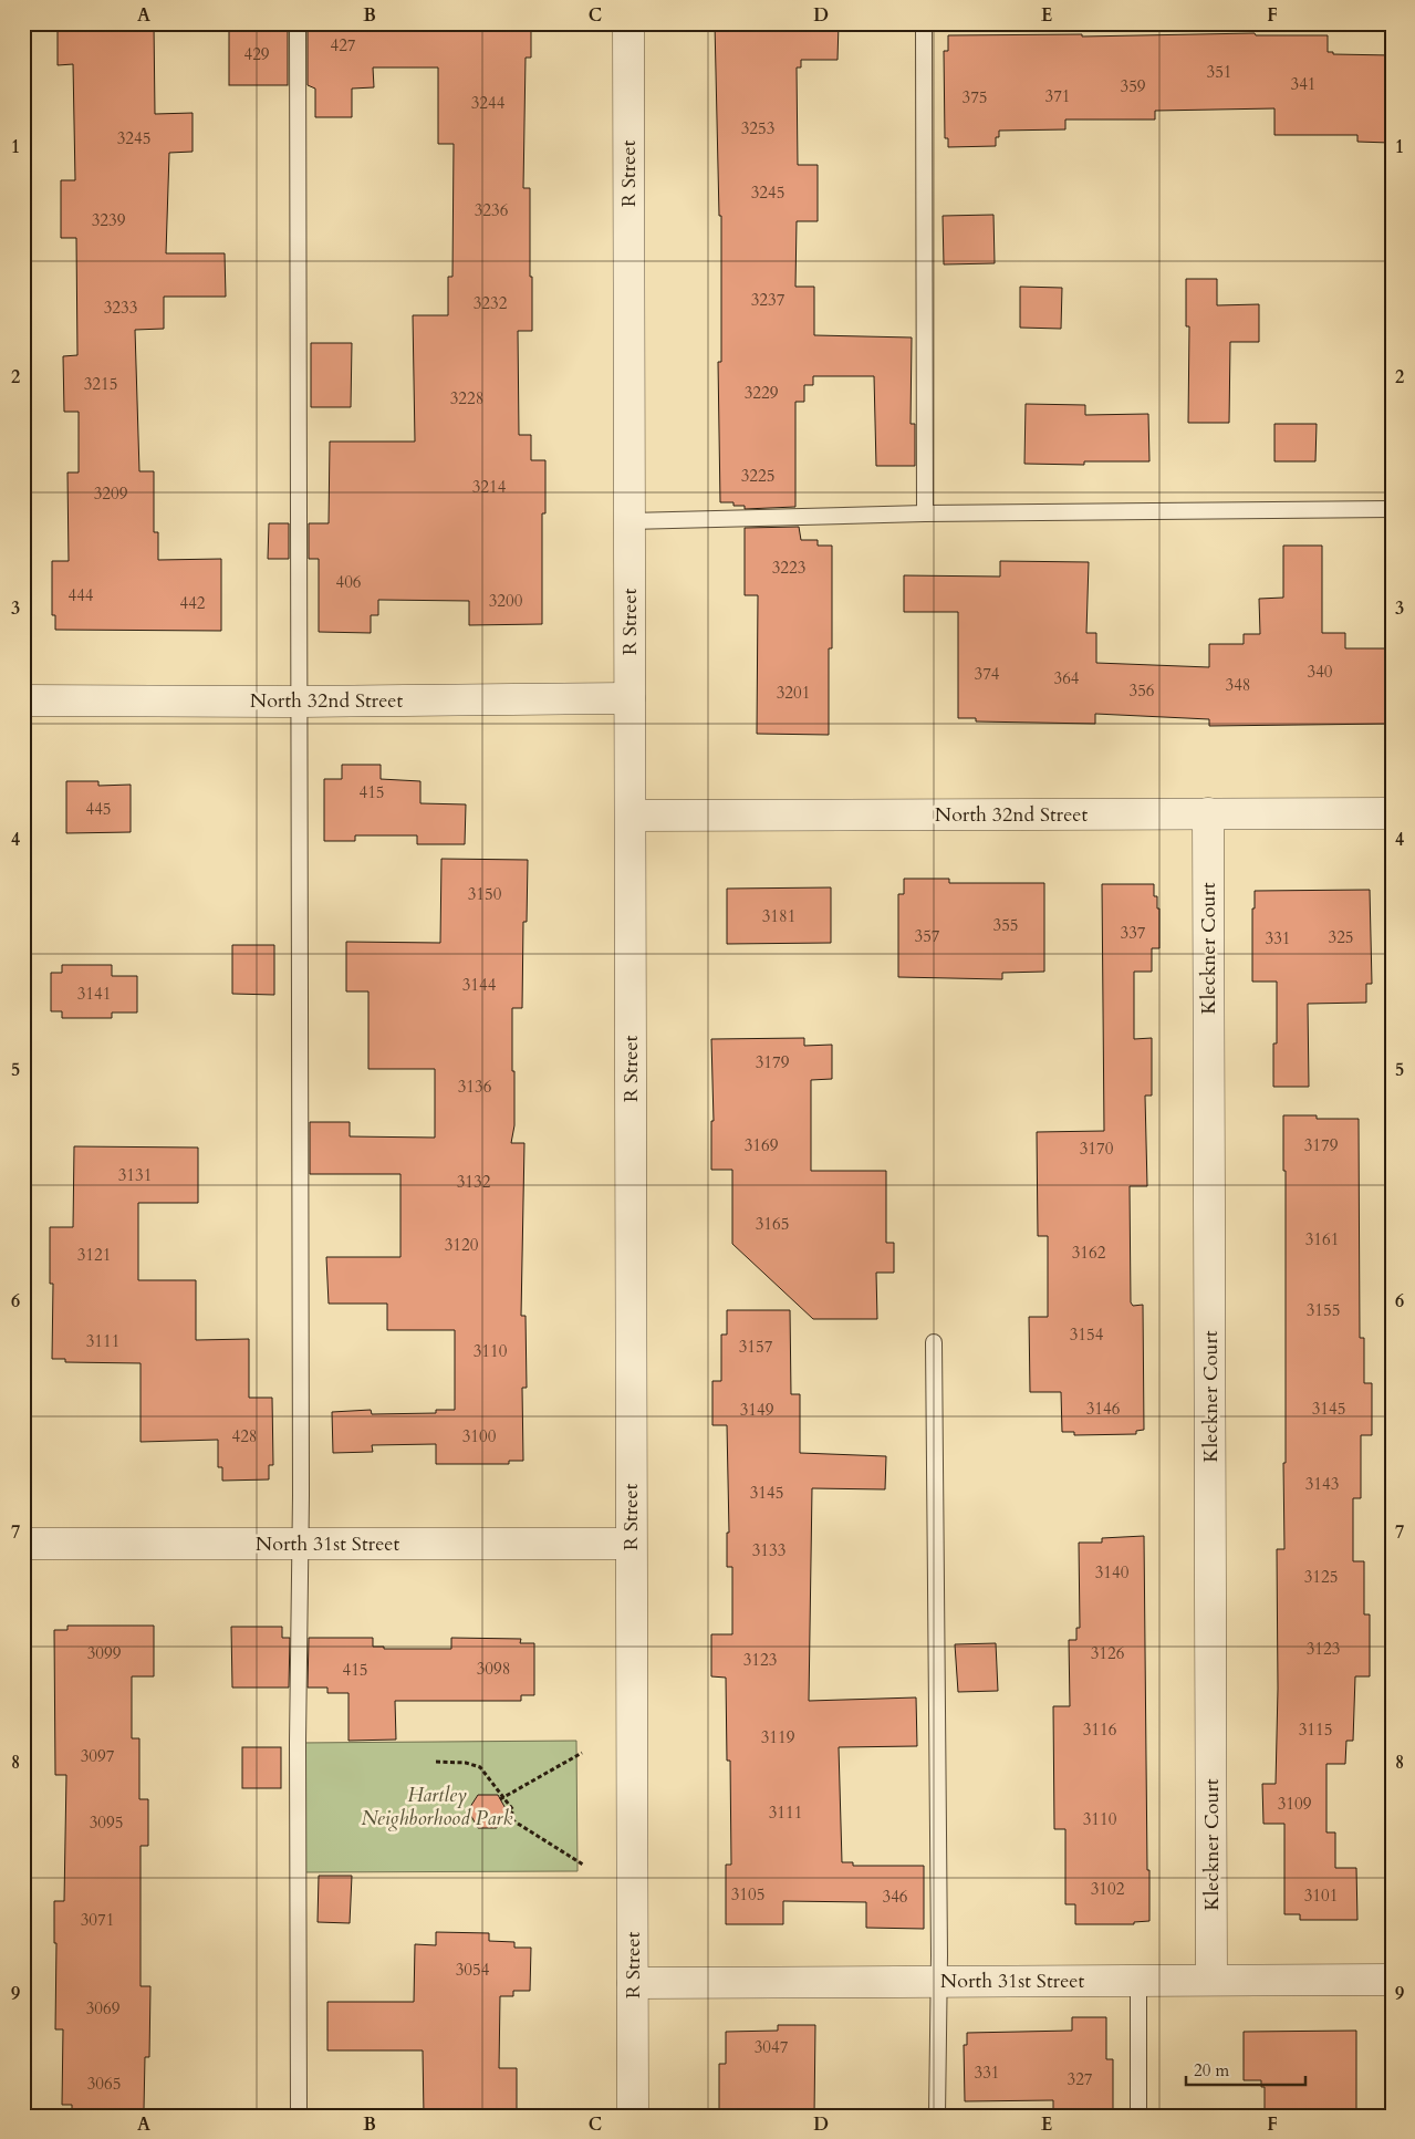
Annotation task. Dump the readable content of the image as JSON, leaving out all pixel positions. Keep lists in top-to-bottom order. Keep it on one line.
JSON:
{"streets":{"street":["R Street","North 32nd Street","Kleckner Court","North 31st Street"]},"crossings":[["R Street","North 32nd Street"],["R Street","North 31st Street"],["North 32nd Street","Kleckner Court"],["Kleckner Court","North 31st Street"]],"parks":["Hartley Neighborhood Park"],"house_numbers":["427","429","351","341","359","371","375","3244","3253","3245","3245","3236","3239","3237","3232","3233","3215","3229","3228","3225","3214","3209","3223","406","444","3200","442","340","374","364","348","356","3201","415","445","3150","3181","355","337","357","325","331","3144","3141","3179","3136","3169","3179","3170","3131","3132","3165","3161","3120","3162","3121","3155","3154","3111","3157","3110","3146","3145","3149","428","3100","3143","3145","3133","3140","3125","3123","3099","3126","3123","3098","415","3116","3115","3119","3097","3109","3111","3110","3095","3102","3105","3101","346","3071","3054","3069","3047","331","327","3065"],"scale_bar":"20 m","grid":{"columns":["A","B","C","D","E","F"],"rows":["1","2","3","4","5","6","7","8","9"]}}
